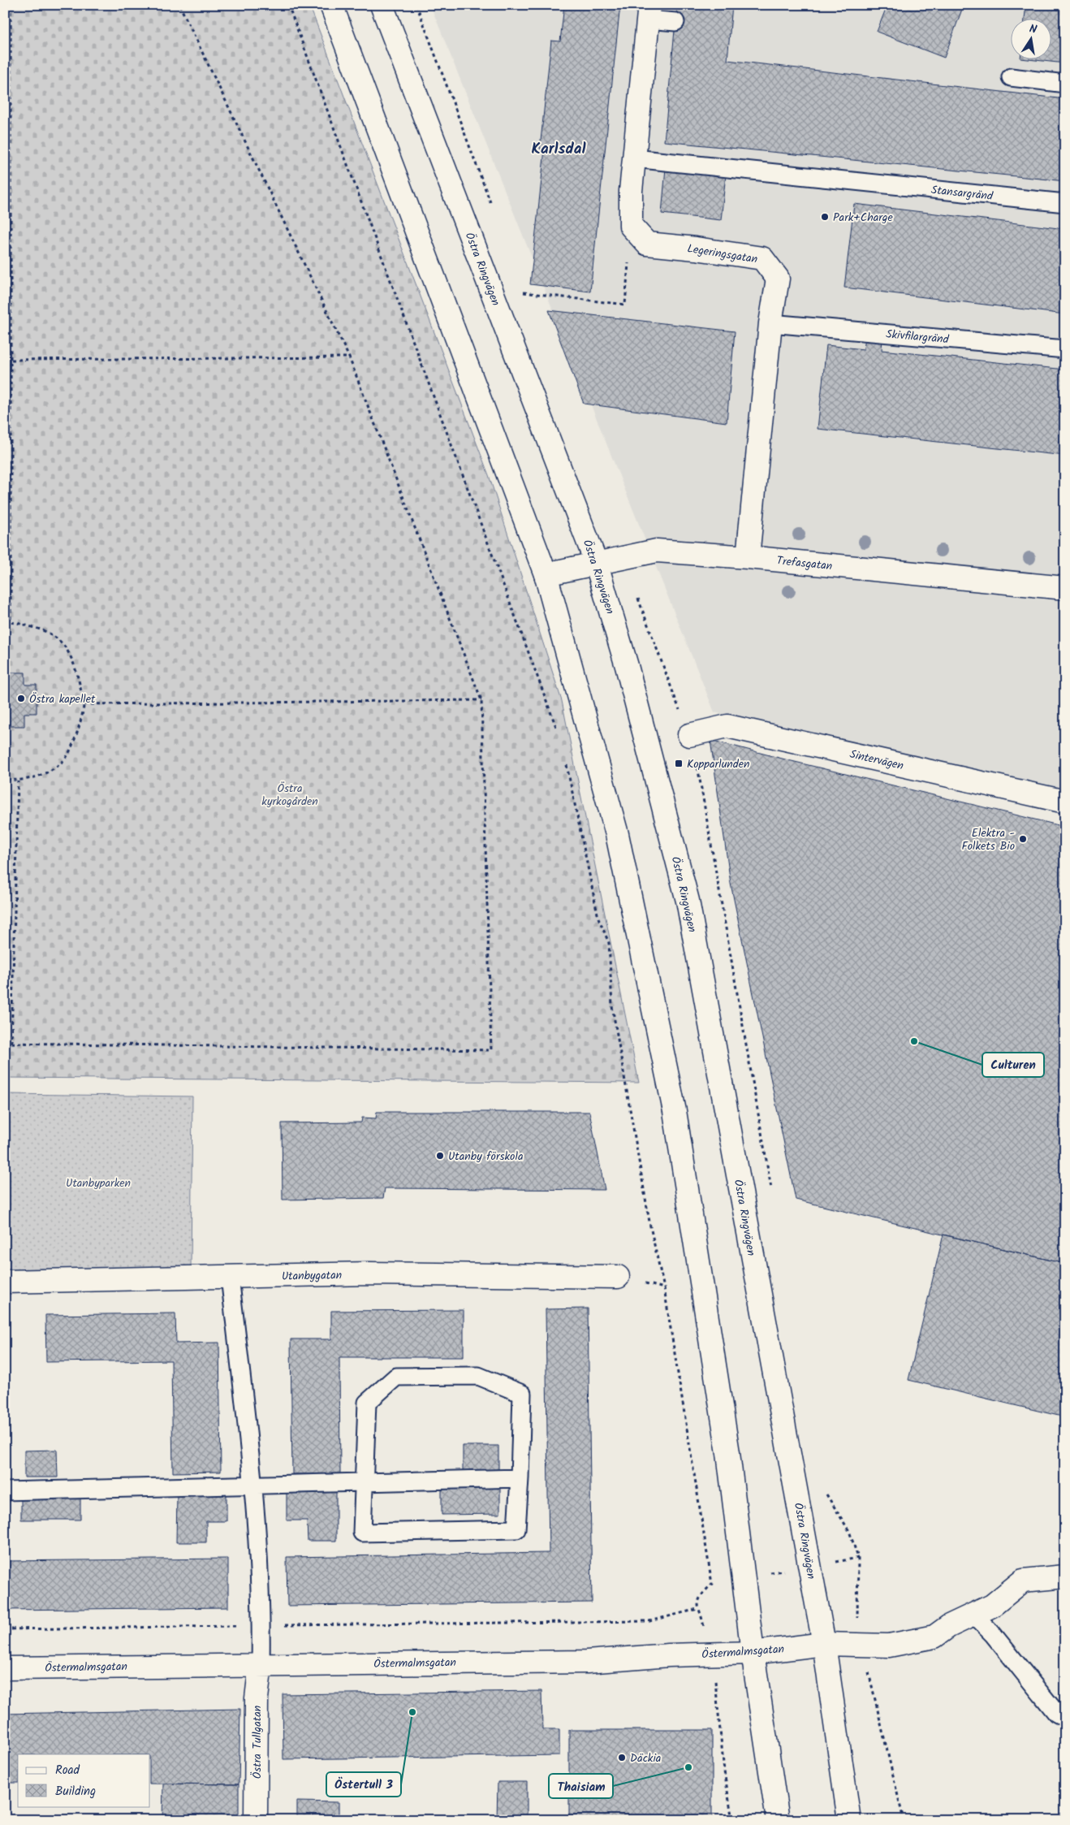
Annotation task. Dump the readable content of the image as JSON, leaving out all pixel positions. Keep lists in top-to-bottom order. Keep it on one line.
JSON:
{"streets":{"main road":["Legeringsgatan","Östra Ringvägen","Trefasgatan","Sintervägen","Utanbygatan","Östermalmsgatan","Östra Tullgatan"],"lane":["Stansargränd","Skivfilargränd"]},"crossings":[["Legeringsgatan","Skivfilargränd"],["Legeringsgatan","Trefasgatan"],["Östra Ringvägen","Trefasgatan"],["Östra Ringvägen","Östermalmsgatan"],["Östermalmsgatan","Östra Tullgatan"]],"districts":["Karlsdal"],"parks":["Östra kyrkogården","Utanbyparken"],"places":{"other":["Park+Charge","Östra kapellet","Elektra - Folkets Bio","Culturen","Utanby förskola","Östertull 3","Däckia","Thaisiam"],"transit":["Kopparlunden"]},"legend":["Road","Building"],"north":"top"}
